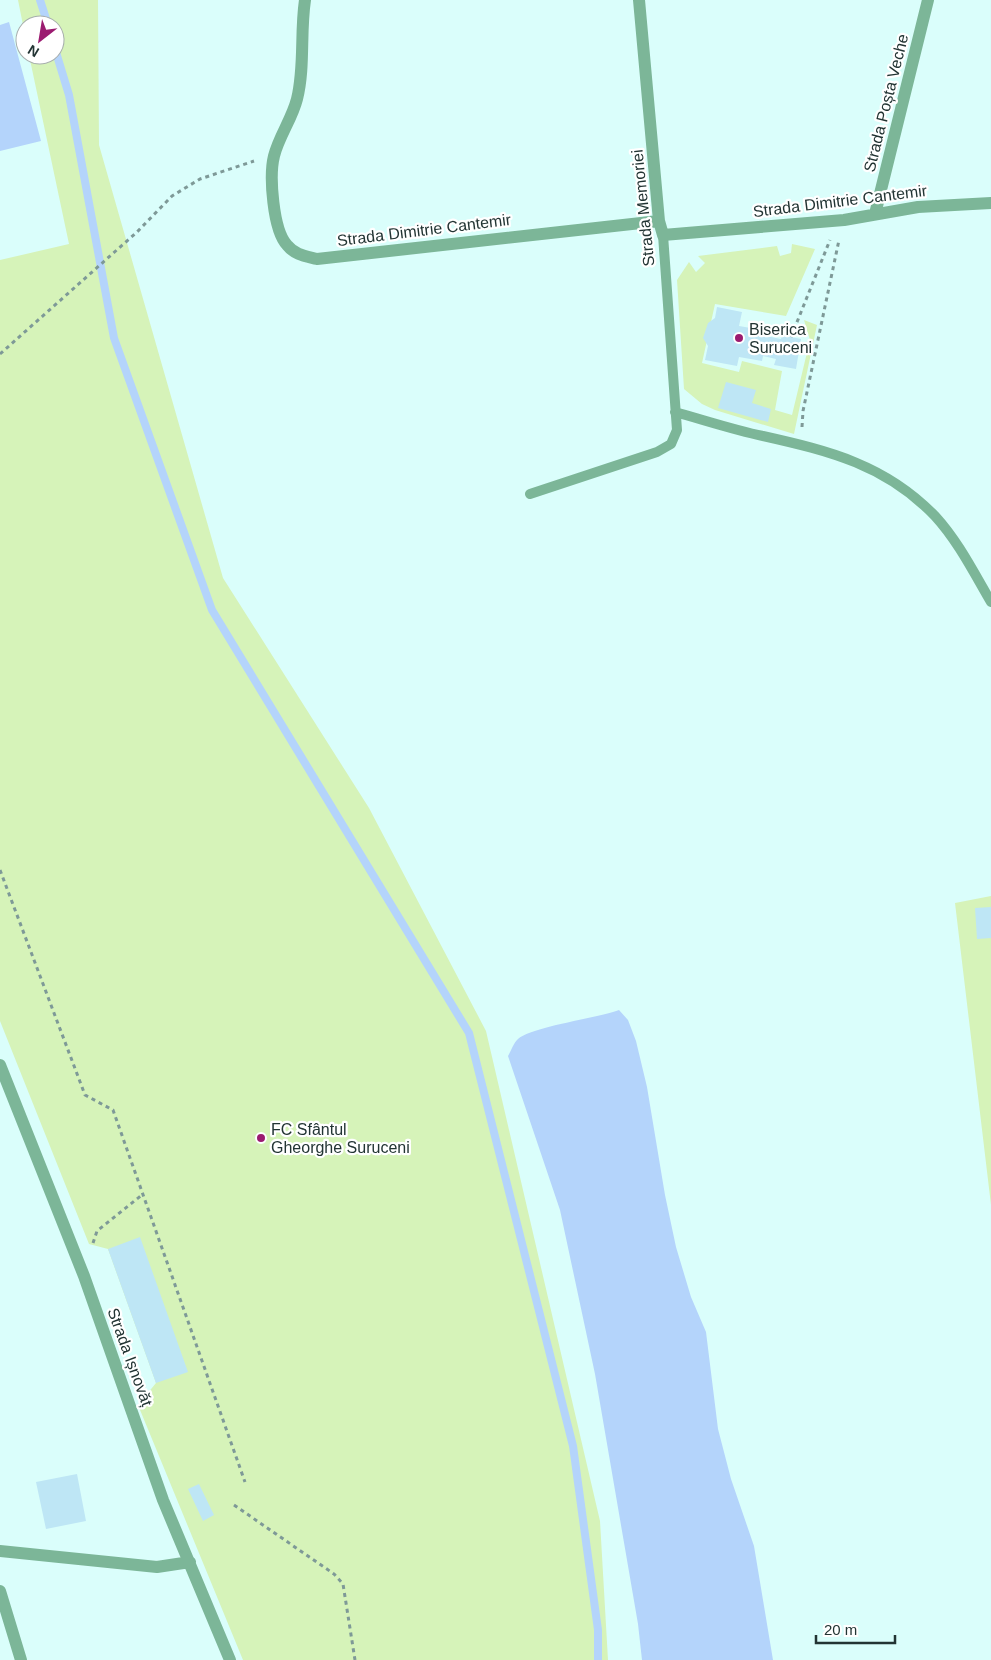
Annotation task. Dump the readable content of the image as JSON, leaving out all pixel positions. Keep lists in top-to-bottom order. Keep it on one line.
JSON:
{"streets":{"street":["Strada Poșta Veche","Strada Dimitrie Cantemir","Strada Memoriei","Strada Ișnovăț"]},"crossings":[["Strada Poșta Veche","Strada Dimitrie Cantemir"],["Strada Dimitrie Cantemir","Strada Memoriei"]],"places":["Biserica Suruceni","FC Sfântul Gheorghe Suruceni"],"scale_bar":"20 m","north":"bottom left"}
